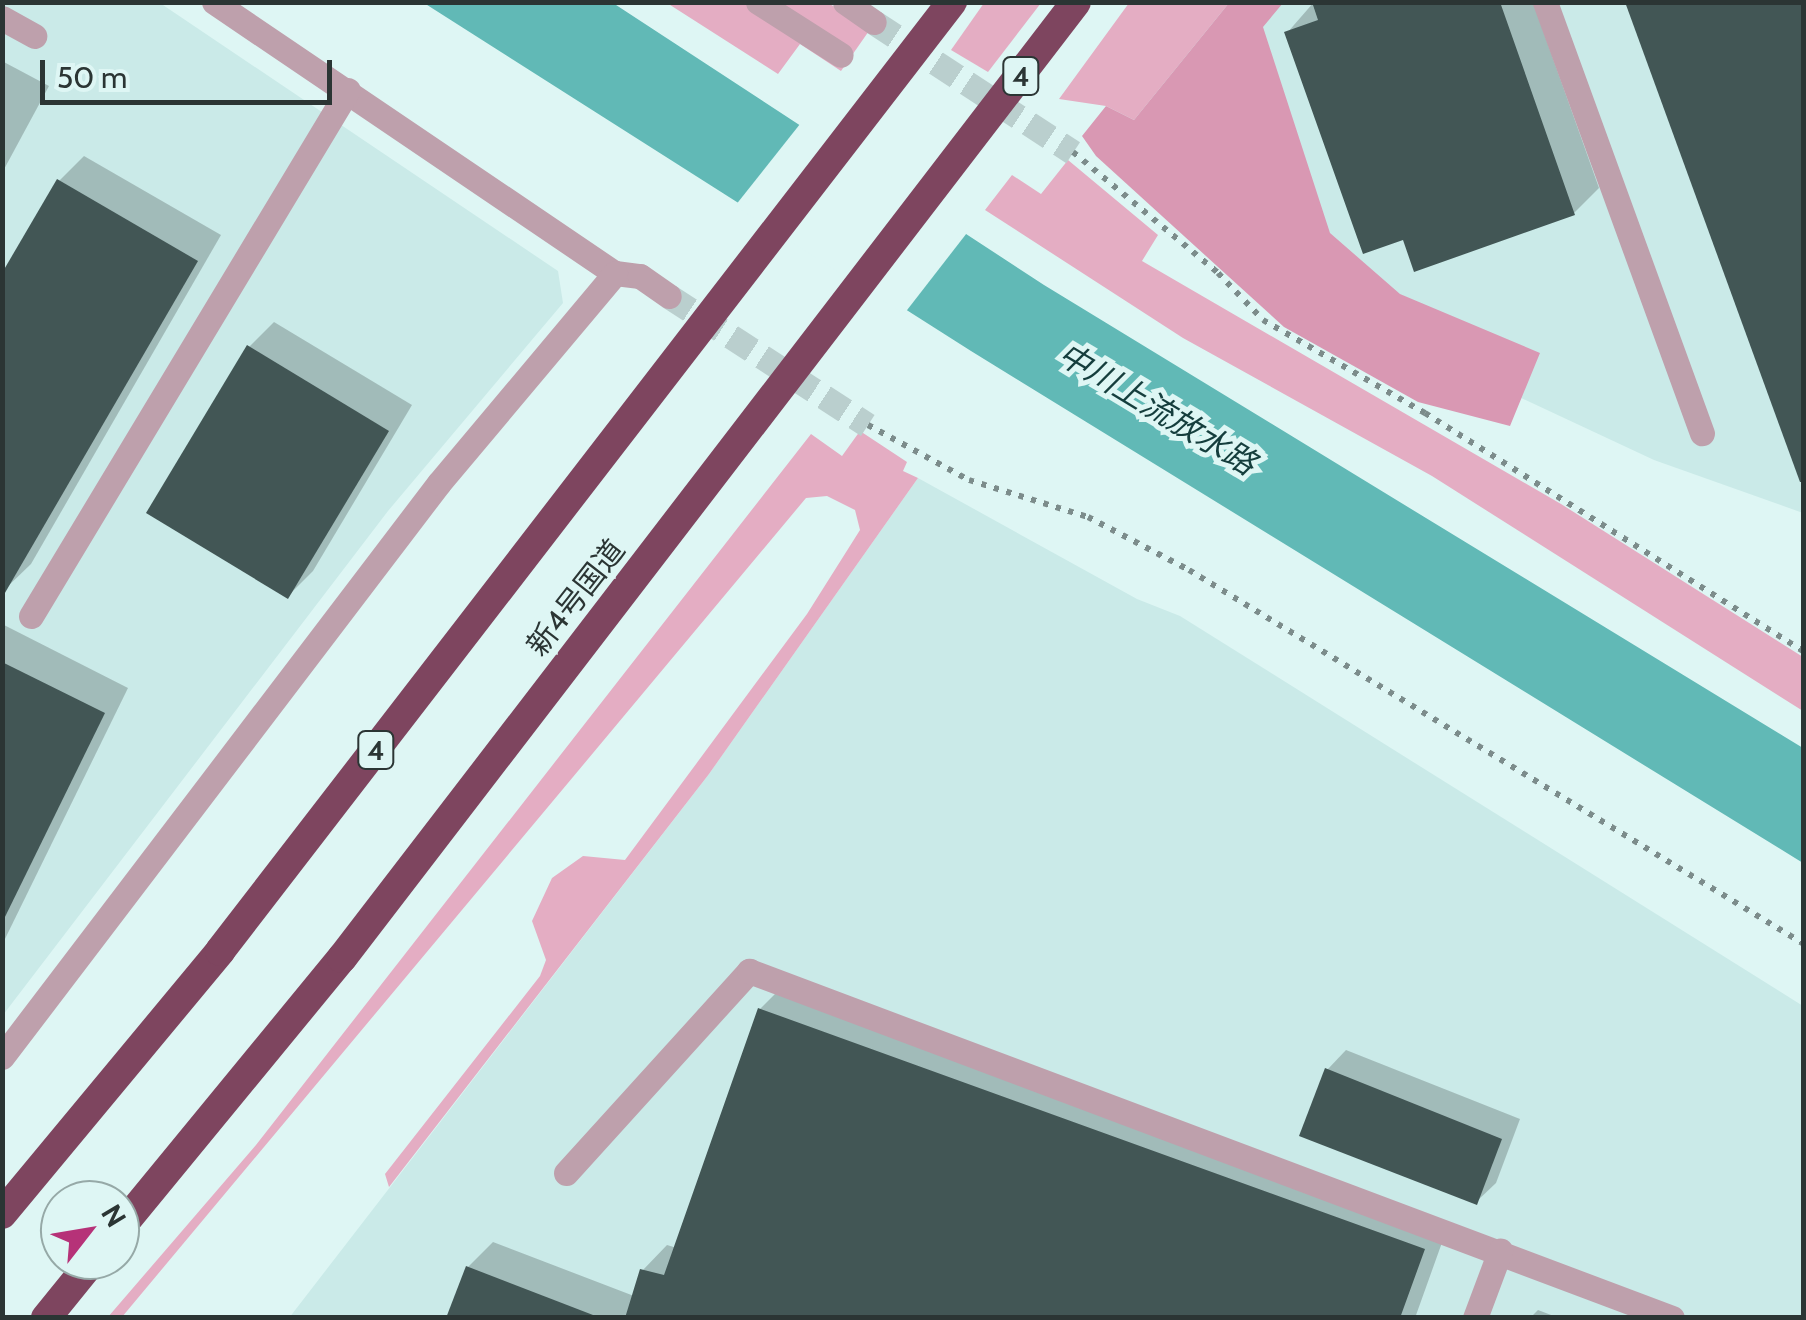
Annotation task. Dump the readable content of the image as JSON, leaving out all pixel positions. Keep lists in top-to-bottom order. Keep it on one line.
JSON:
{"streets":{"highway":["4","新4号国道"]},"water":["中川上流放水路"],"scale_bar":"50 m","north":"top right"}
